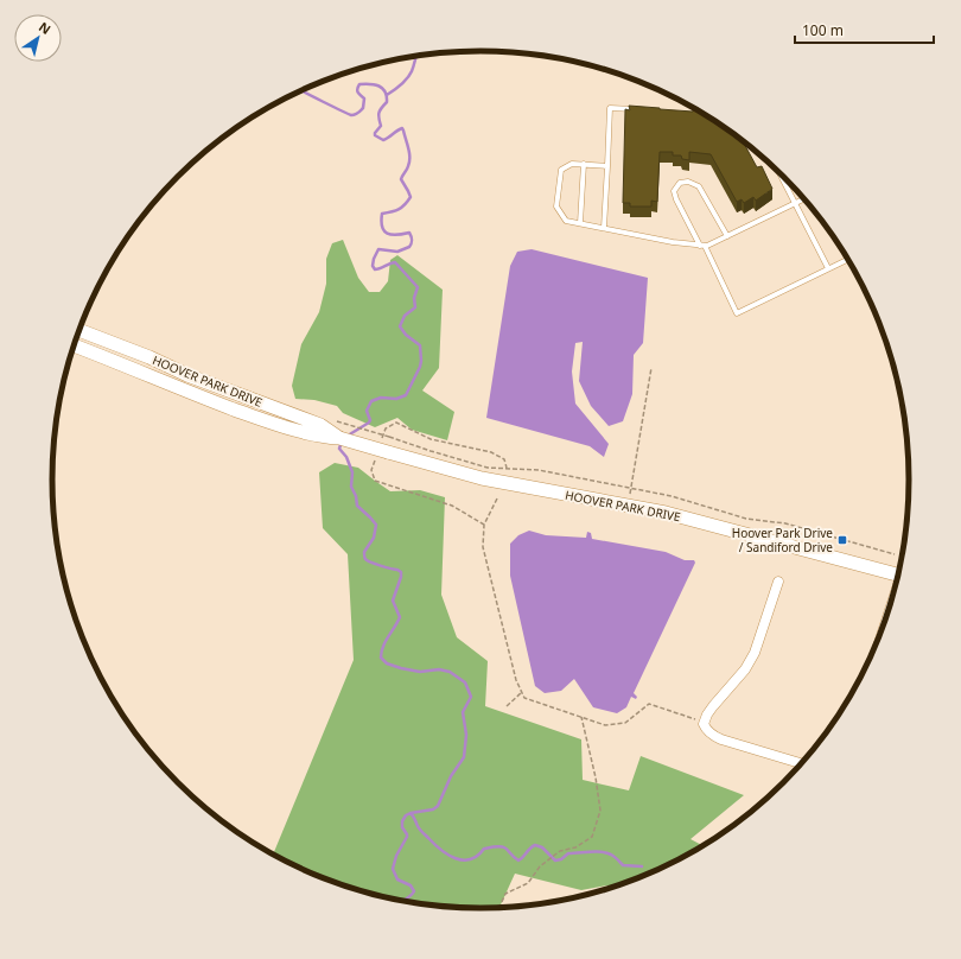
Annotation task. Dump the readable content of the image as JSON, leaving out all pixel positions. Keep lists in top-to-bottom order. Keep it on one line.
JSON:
{"streets":{"street":["HOOVER PARK DRIVE"]},"places":{"transit":["Hoover Park Drive / Sandiford Drive"]},"scale_bar":"100 m","north":"top right"}
